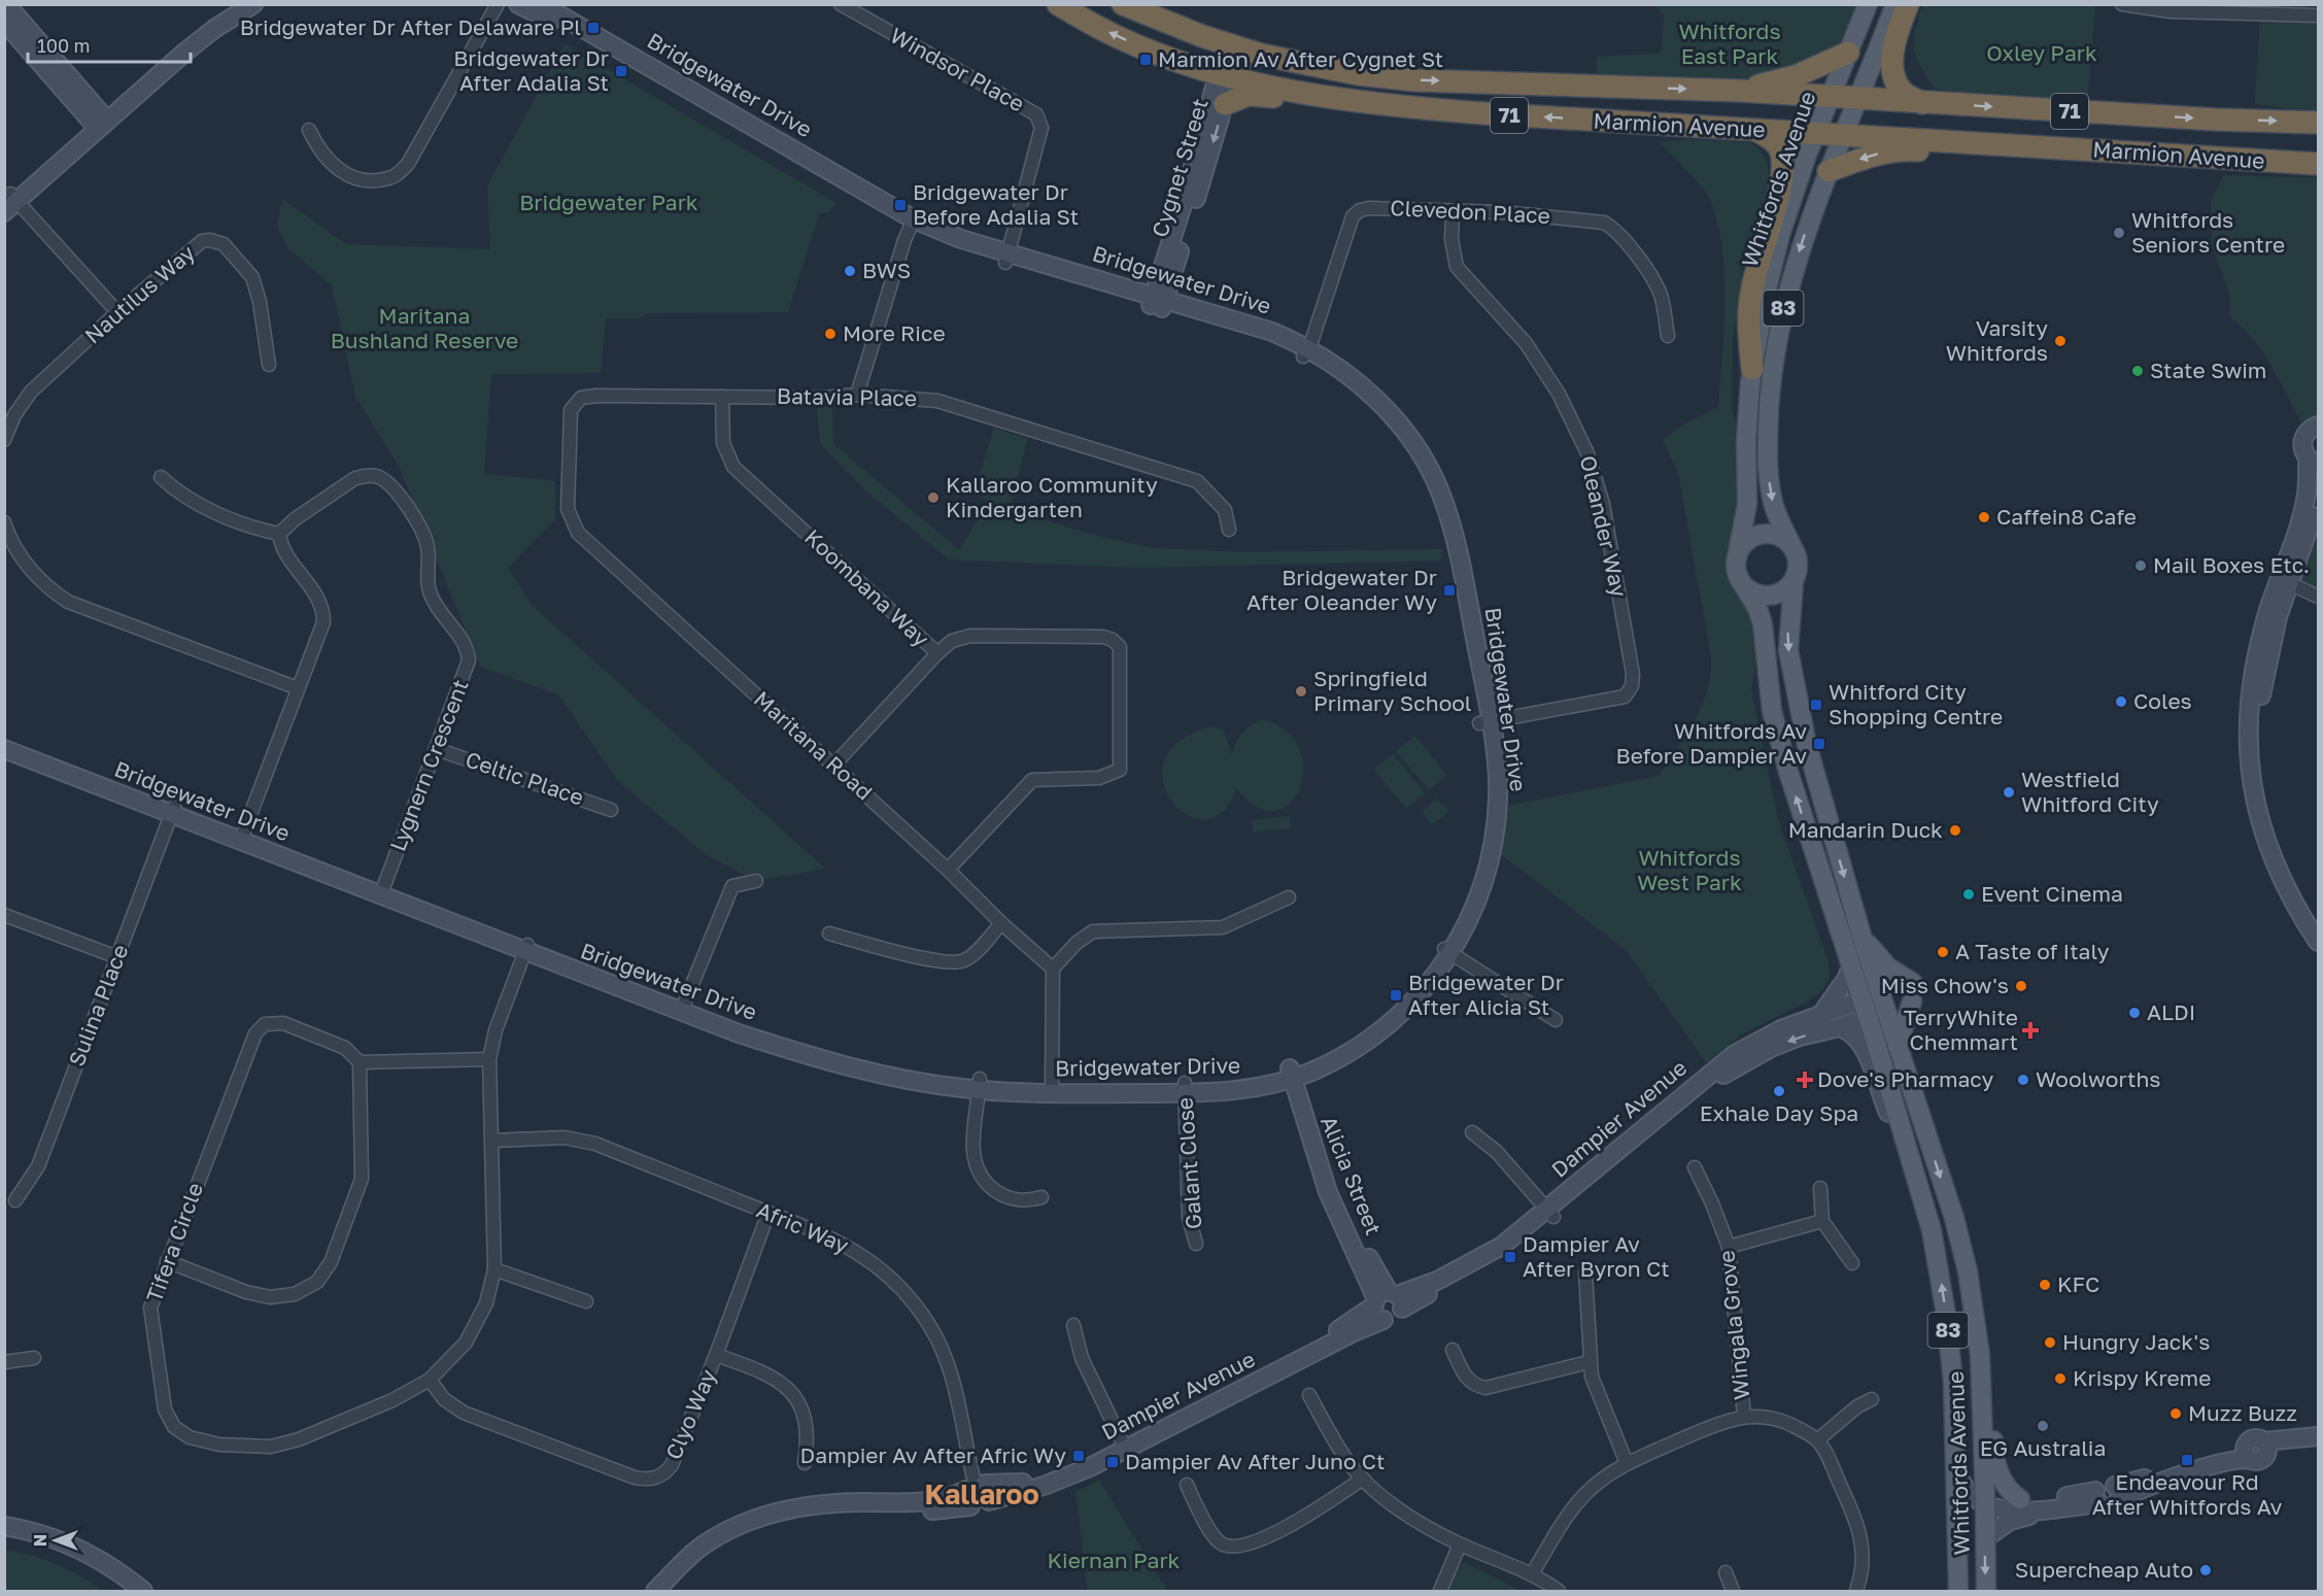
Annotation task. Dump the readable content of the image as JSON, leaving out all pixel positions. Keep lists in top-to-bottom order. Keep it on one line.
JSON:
{"streets":{"highway":["71","Marmion Avenue"],"main road":["Whitfords Avenue","83"],"street":["Windsor Place","Bridgewater Drive","Cygnet Street","Clevedon Place","Nautilus Way","Batavia Place","Oleander Way","Koombana Way","Maritana Road","Lygnern Crescent","Celtic Place","Sulina Place","Dampier Avenue","Galant Close","Alicia Street","Afric Way","Tifera Circle","Wingala Grove","Clyo Way"]},"crossings":[["Windsor Place","Bridgewater Drive"],["Bridgewater Drive","Cygnet Street"],["Bridgewater Drive","Clevedon Place"],["Bridgewater Drive","Oleander Way"],["Bridgewater Drive","Lygnern Crescent"],["Bridgewater Drive","Sulina Place"],["Bridgewater Drive","Galant Close"],["Bridgewater Drive","Alicia Street"],["Bridgewater Drive","Tifera Circle"],["Marmion Avenue","Cygnet Street"],["Marmion Avenue","Whitfords Avenue"],["Whitfords Avenue","83"],["Whitfords Avenue","Dampier Avenue"],["Clevedon Place","Oleander Way"],["Batavia Place","Koombana Way"],["Batavia Place","Maritana Road"],["Koombana Way","Maritana Road"],["Lygnern Crescent","Celtic Place"],["Dampier Avenue","Alicia Street"],["Dampier Avenue","Afric Way"],["Afric Way","Tifera Circle"],["Afric Way","Clyo Way"],["Tifera Circle","Clyo Way"]],"districts":["Kallaroo"],"parks":["Whitfords East Park","Oxley Park","Bridgewater Park","Maritana Bushland Reserve","Whitfords West Park","Kiernan Park"],"places":{"transit":["Bridgewater Dr After Delaware Pl","Marmion Av After Cygnet St","Bridgewater Dr After Adalia St","Bridgewater Dr Before Adalia St","Bridgewater Dr After Oleander Wy","Whitford City Shopping Centre","Whitfords Av Before Dampier Av","Bridgewater Dr After Alicia St","Dampier Av After Byron Ct","Dampier Av After Afric Wy","Endeavour Rd After Whitfords Av","Dampier Av After Juno Ct"],"other":["Whitfords Seniors Centre","BWS","More Rice","Varsity Whitfords","State Swim","Kallaroo Community Kindergarten","Caffein8 Cafe","Mail Boxes Etc.","Springfield Primary School","Coles","Westfield Whitford City","Mandarin Duck","Event Cinema","A Taste of Italy","Miss Chow's","ALDI","Woolworths","Exhale Day Spa","KFC","Hungry Jack's","Krispy Kreme","Muzz Buzz","EG Australia","Supercheap Auto"],"health":["TerryWhite Chemmart","Dove's Pharmacy"]},"scale_bar":"100 m","north":"left"}
